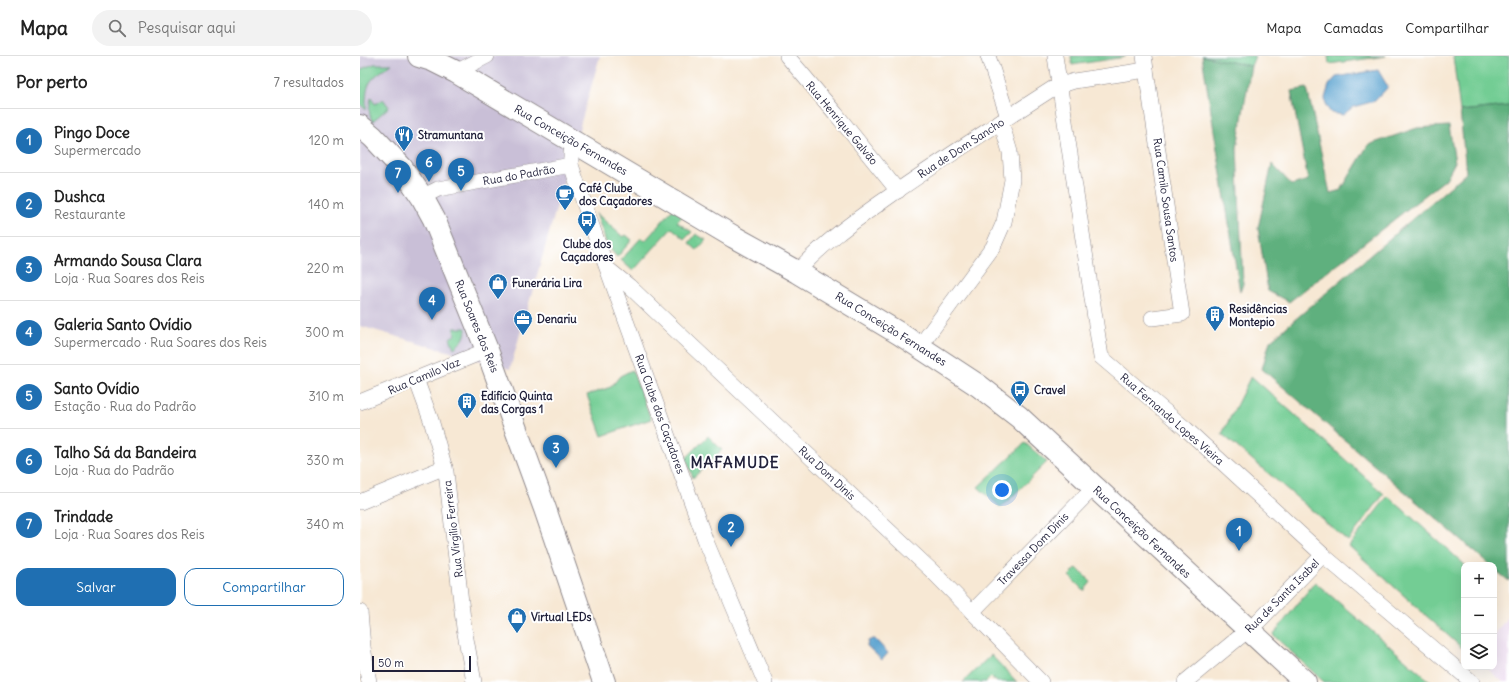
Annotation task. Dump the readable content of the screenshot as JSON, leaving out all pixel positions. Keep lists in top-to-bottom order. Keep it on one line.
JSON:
{"streets":{"main road":["Rua Conceição Fernandes","Rua Soares dos Reis"],"street":["Rua Henrique Galvão","Rua de Dom Sancho","Rua do Padrão","Rua Camilo Sousa Santos","Rua Camilo Vaz","Rua Clube dos Caçadores","Rua Fernando Lopes Vieira","Rua Dom Dinis","Rua Virgílio Ferreira","Travessa Dom Dinis","Rua de Santa Isabel"]},"crossings":[["Rua Henrique Galvão","Rua de Dom Sancho"],["Rua Conceição Fernandes","Rua de Dom Sancho"],["Rua Conceição Fernandes","Rua Clube dos Caçadores"],["Rua Conceição Fernandes","Travessa Dom Dinis"],["Rua Conceição Fernandes","Rua de Santa Isabel"],["Rua de Dom Sancho","Rua Camilo Sousa Santos"],["Rua de Dom Sancho","Rua Fernando Lopes Vieira"],["Rua do Padrão","Rua Soares dos Reis"],["Rua do Padrão","Rua Clube dos Caçadores"],["Rua Soares dos Reis","Rua Camilo Vaz"],["Rua Camilo Vaz","Rua Virgílio Ferreira"],["Rua Clube dos Caçadores","Rua Dom Dinis"],["Rua Fernando Lopes Vieira","Rua de Santa Isabel"],["Rua Dom Dinis","Travessa Dom Dinis"]],"districts":["MAFAMUDE"],"places":{"restaurant":["Stramuntana"],"cafe":["Café Clube dos Caçadores"],"bus stop":["Clube dos Caçadores","Cravel"],"shop":["Funerária Lira","Virtual LEDs"],"building":["Residências Montepio","Edifício Quinta das Corgas 1"],"office":["Denariu"]},"scale_bar":"50 m","page":{"header":"Mapa","search":"Pesquisar aqui","nav":["Mapa","Camadas","Compartilhar"],"heading":["Por perto","7 resultados"],"list":[{"mark":"1","name":"Pingo Doce","note":"Supermercado","value":"120 m"},{"mark":"2","name":"Dushca","note":"Restaurante","value":"140 m"},{"mark":"3","name":"Armando Sousa Clara","note":"Loja · Rua Soares dos Reis","value":"220 m"},{"mark":"4","name":"Galeria Santo Ovídio","note":"Supermercado · Rua Soares dos Reis","value":"300 m"},{"mark":"5","name":"Santo Ovídio","note":"Estação · Rua do Padrão","value":"310 m"},{"mark":"6","name":"Talho Sá da Bandeira","note":"Loja · Rua do Padrão","value":"330 m"},{"mark":"7","name":"Trindade","note":"Loja · Rua Soares dos Reis","value":"340 m"}],"pins":["6","5","7","4","3","2","1"],"buttons":["Salvar","Compartilhar"],"map_buttons":["+","−"],"scale":"50 m"}}
